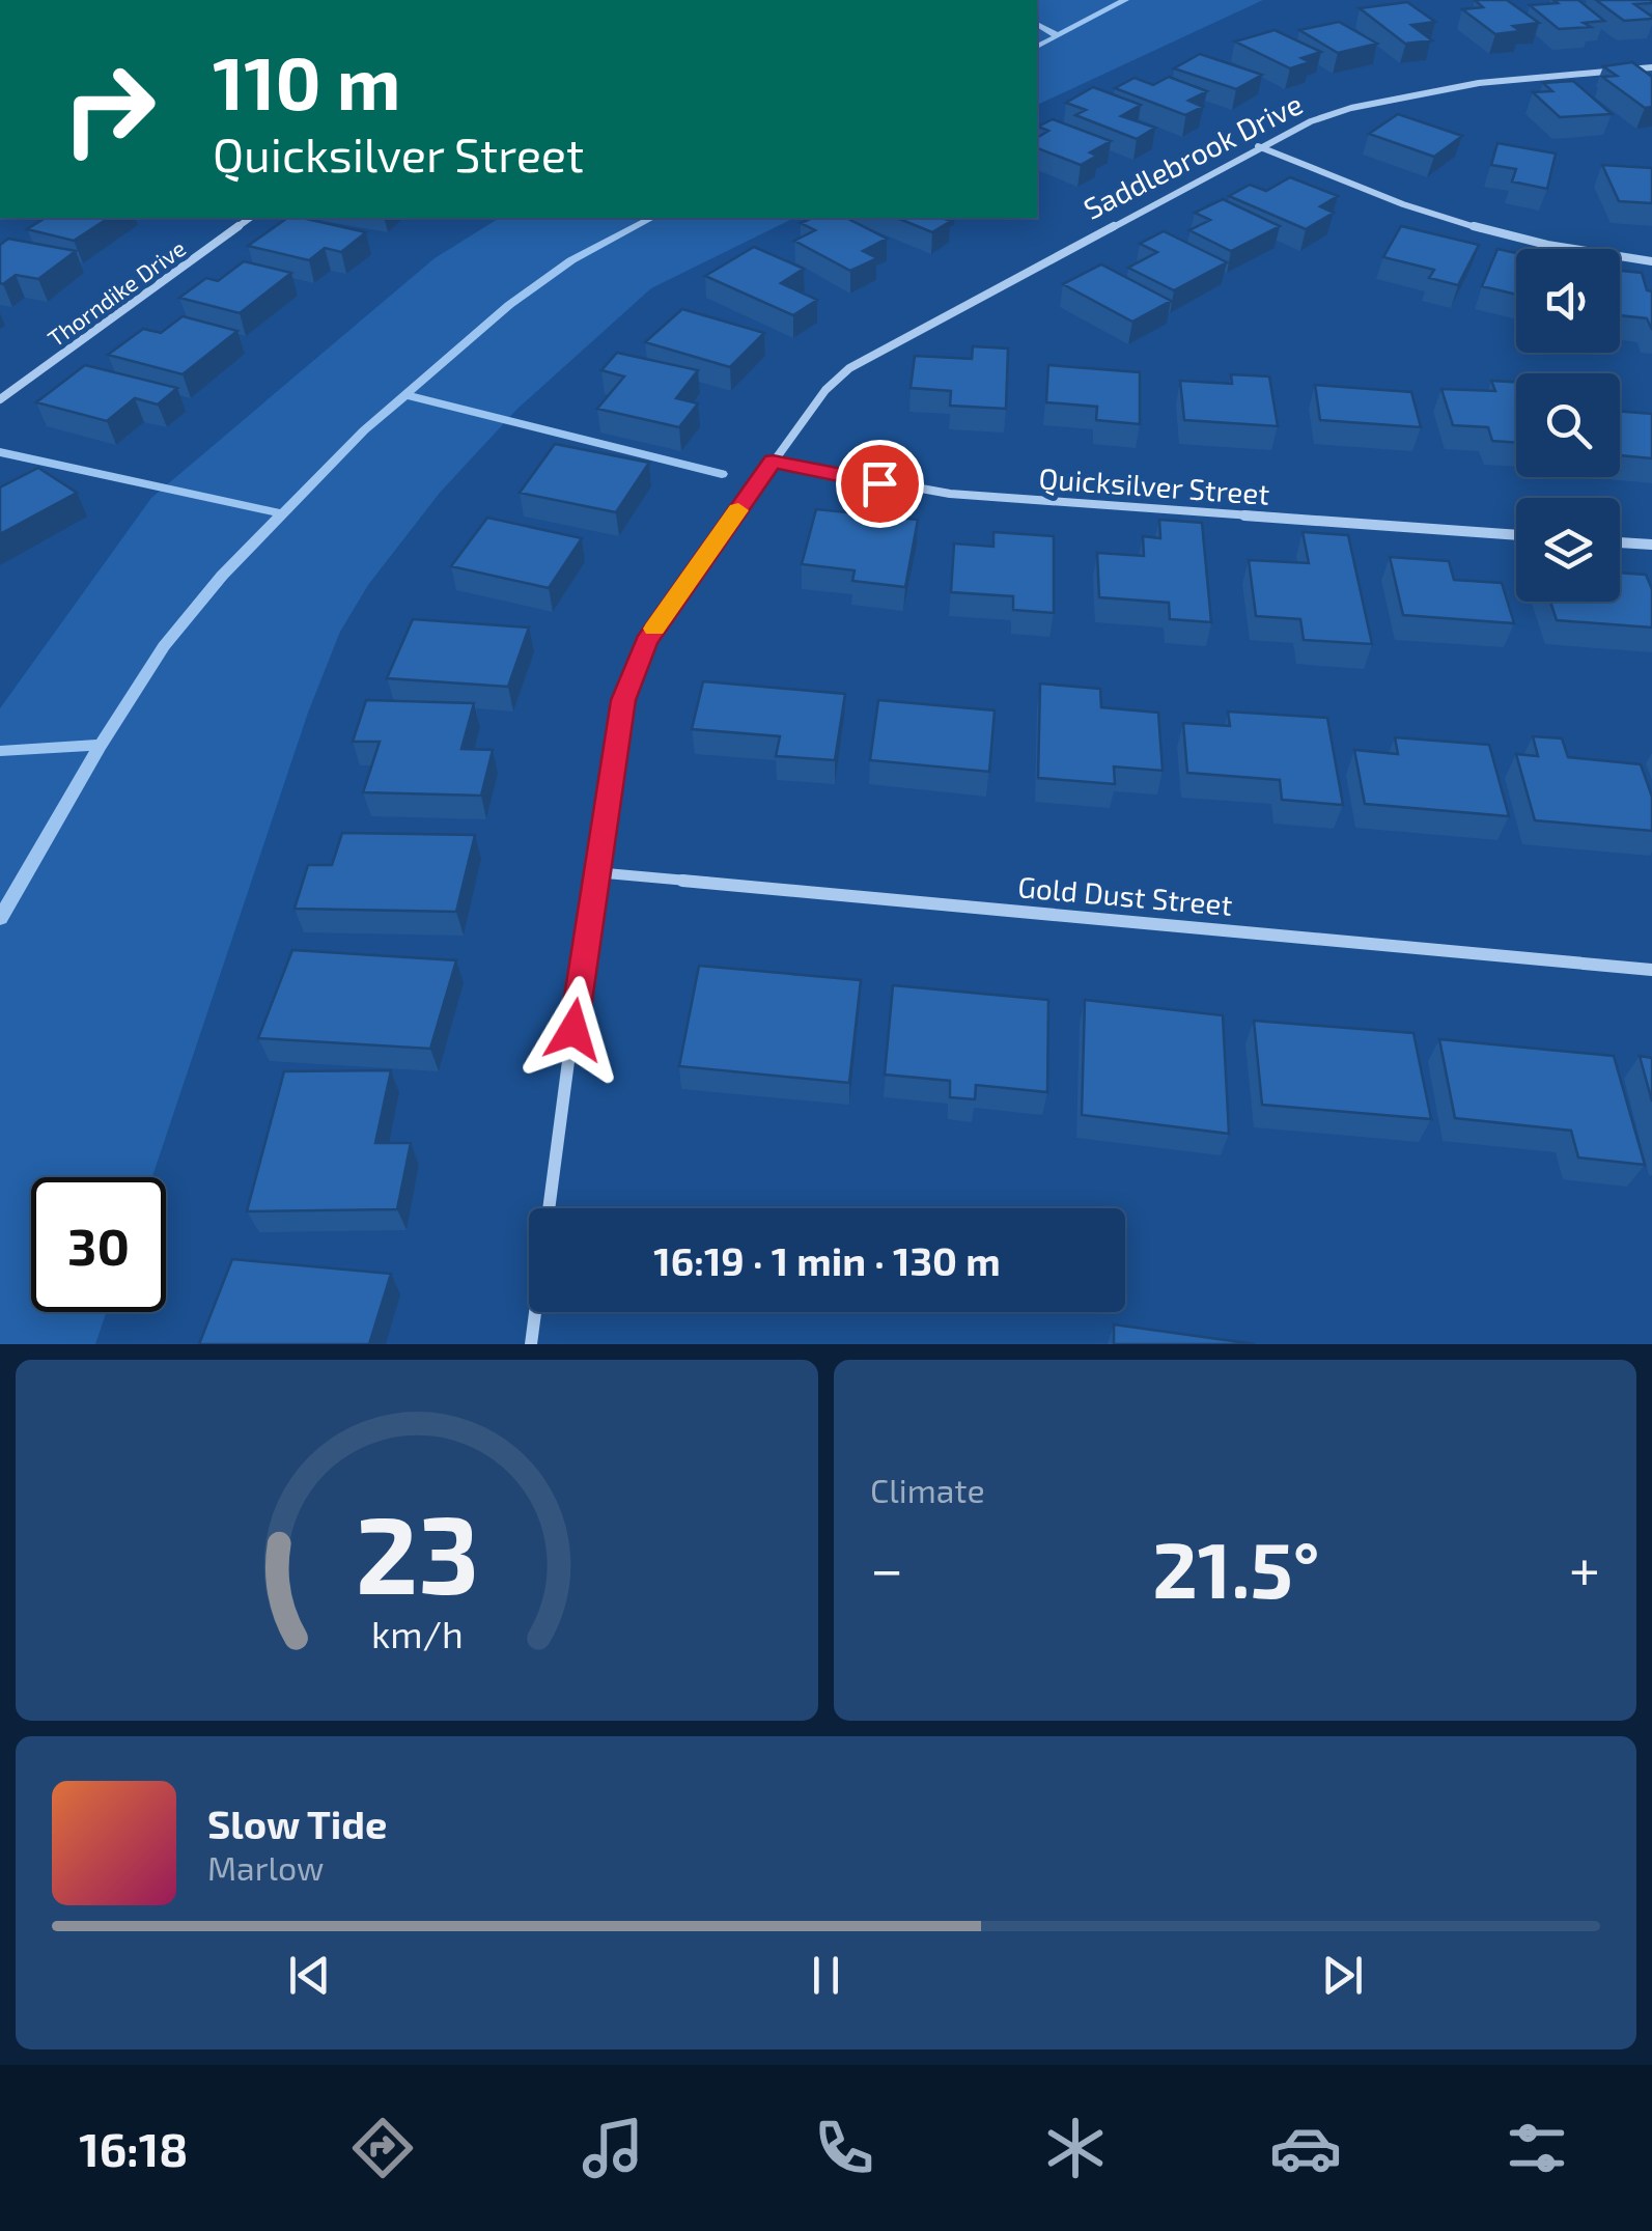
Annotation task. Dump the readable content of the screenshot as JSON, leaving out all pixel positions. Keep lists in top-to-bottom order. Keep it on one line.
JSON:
{"streets":{"street":["Saddlebrook Drive","Thorndike Drive","Quicksilver Street","Gold Dust Street"]},"crossings":[["Saddlebrook Drive","Quicksilver Street"],["Saddlebrook Drive","Gold Dust Street"]],"page":{"turn":["110 m","Quicksilver Street"],"limit":"30","trip":"16:19 · 1 min · 130 m","tile":"Climate","heat":["−","21.5°","+"],"song":["Slow Tide","Marlow"],"tabs":"16:18","gauge":["23","km/h"]}}
